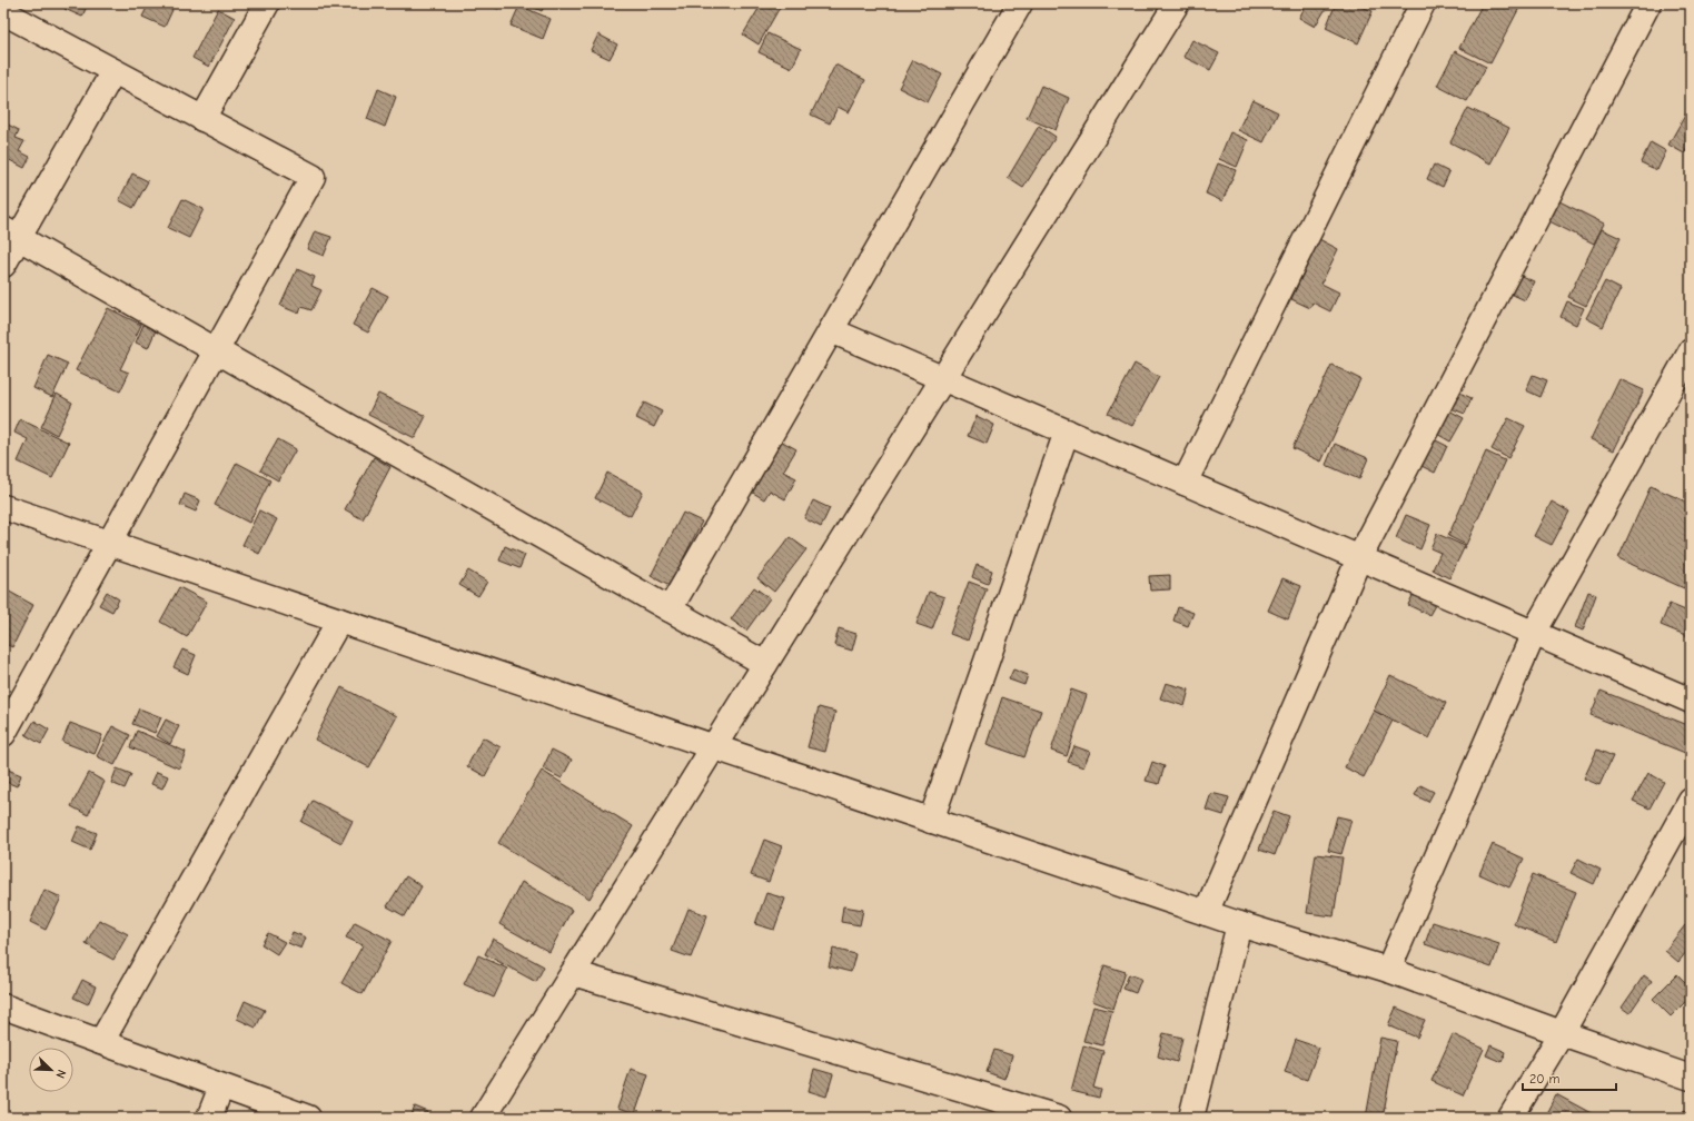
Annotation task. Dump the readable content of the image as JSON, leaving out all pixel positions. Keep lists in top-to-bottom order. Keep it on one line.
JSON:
{"scale_bar":"20 m","north":"bottom right"}
